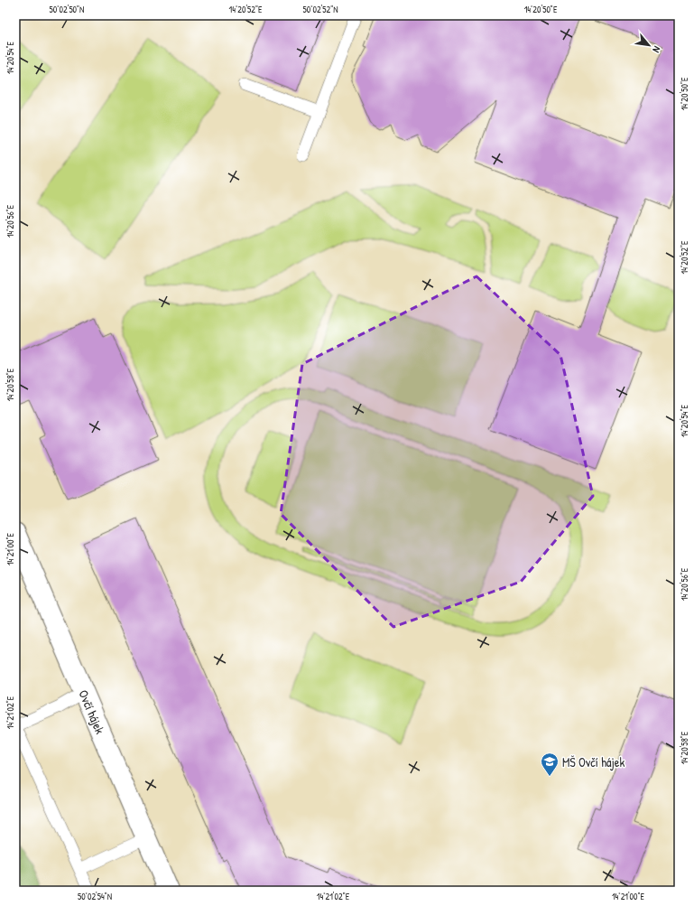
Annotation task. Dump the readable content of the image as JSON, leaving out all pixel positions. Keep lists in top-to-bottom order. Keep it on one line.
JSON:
{"streets":{"street":["Ovčí hájek"]},"places":{"school or university":["MŠ Ovčí hájek"]},"north":"bottom right","coordinates":["50°02'50\"N","14°20'52\"E","50°02'52\"N","14°20'50\"E","14°20'54\"E","14°20'56\"E","14°20'58\"E","14°21'00\"E","14°21'02\"E","50°02'54\"N"]}
